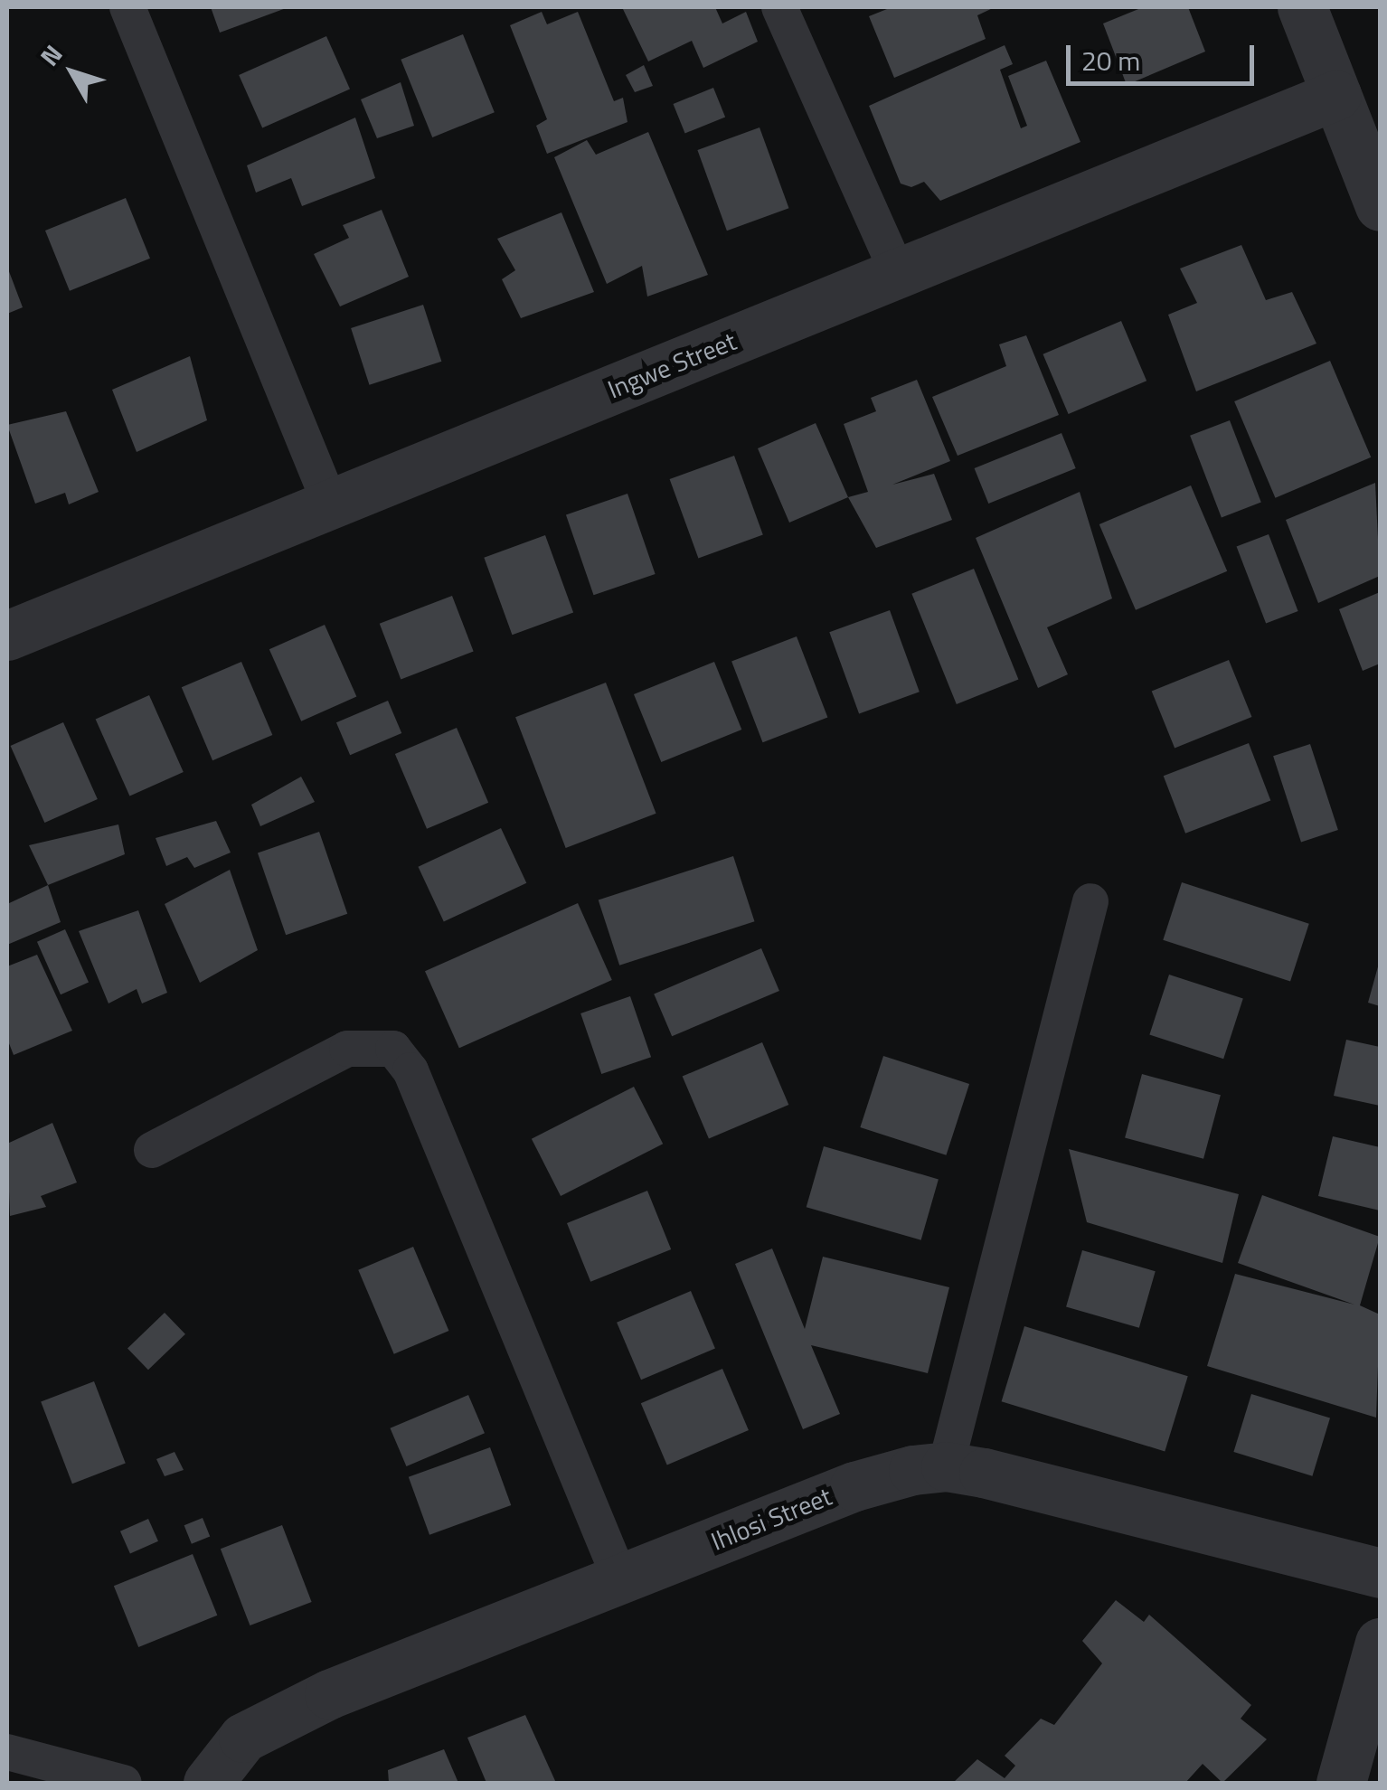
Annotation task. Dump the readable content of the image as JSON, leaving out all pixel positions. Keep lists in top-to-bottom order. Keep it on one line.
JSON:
{"streets":{"street":["Ingwe Street","Ihlosi Street"]},"scale_bar":"20 m","north":"top left"}
